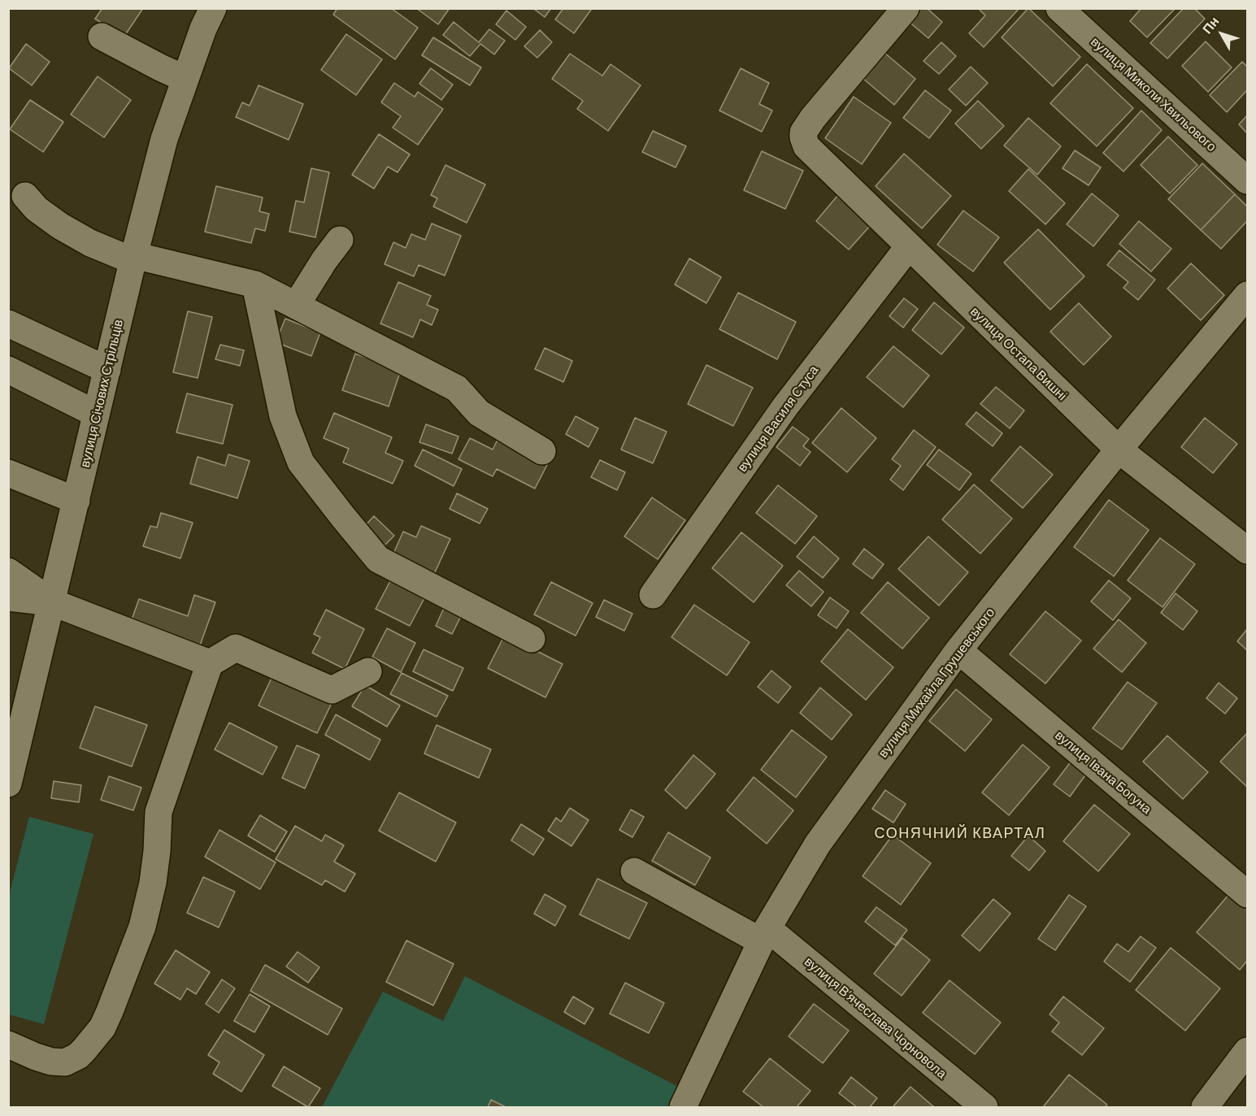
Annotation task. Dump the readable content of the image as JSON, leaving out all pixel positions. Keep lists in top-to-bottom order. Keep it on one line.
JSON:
{"streets":{"street":["вулиця Миколи Хвильового","вулиця Остапа Вишні","вулиця Січових Стрільців","вулиця Василя Стуса","вулиця Михайла Грушевського","вулиця Івана Богуна","вулиця Вʼячеслава Чорновола"]},"crossings":[["вулиця Остапа Вишні","вулиця Василя Стуса"],["вулиця Остапа Вишні","вулиця Михайла Грушевського"],["вулиця Михайла Грушевського","вулиця Івана Богуна"],["вулиця Михайла Грушевського","вулиця Вʼячеслава Чорновола"]],"districts":["СОНЯЧНИЙ КВАРТАЛ"],"north":"top left"}
